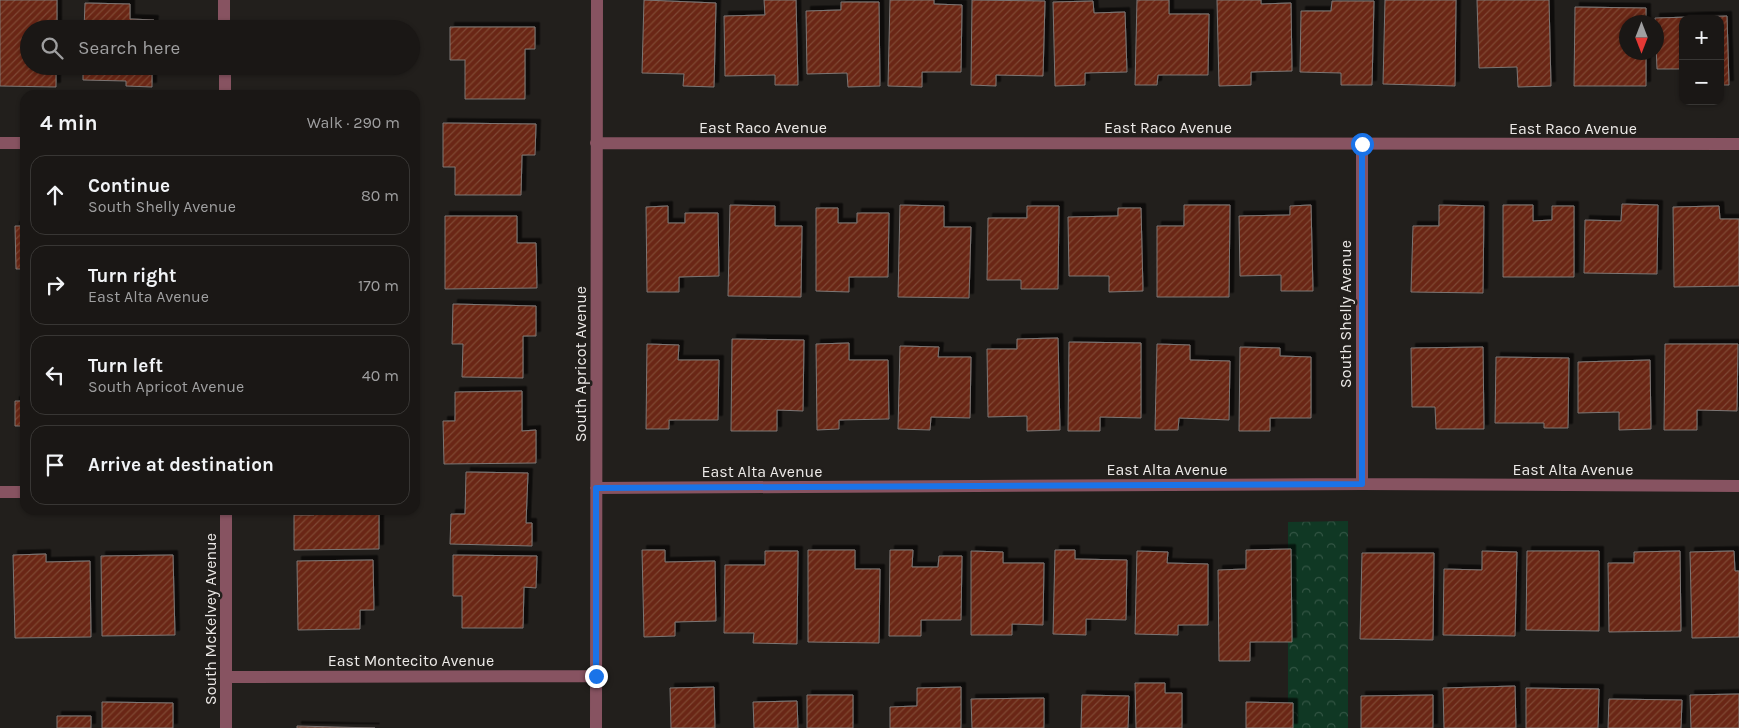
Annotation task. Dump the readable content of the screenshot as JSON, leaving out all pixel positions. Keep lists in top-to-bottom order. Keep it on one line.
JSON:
{"streets":{"street":["East Raco Avenue","South Shelly Avenue","South Apricot Avenue","East Alta Avenue","South McKelvey Avenue","East Montecito Avenue"]},"crossings":[["East Raco Avenue","South Shelly Avenue"],["East Raco Avenue","South Apricot Avenue"],["South Shelly Avenue","East Alta Avenue"],["South Apricot Avenue","East Alta Avenue"],["South Apricot Avenue","East Montecito Avenue"],["South McKelvey Avenue","East Montecito Avenue"]],"north":"bottom","page":{"map_buttons":["+","−"],"search":"Search here","heading":["4 min","Walk · 290 m"],"list":[["Continue","South Shelly Avenue","80 m"],["Turn right","East Alta Avenue","170 m"],["Turn left","South Apricot Avenue","40 m"],"Arrive at destination"]}}
